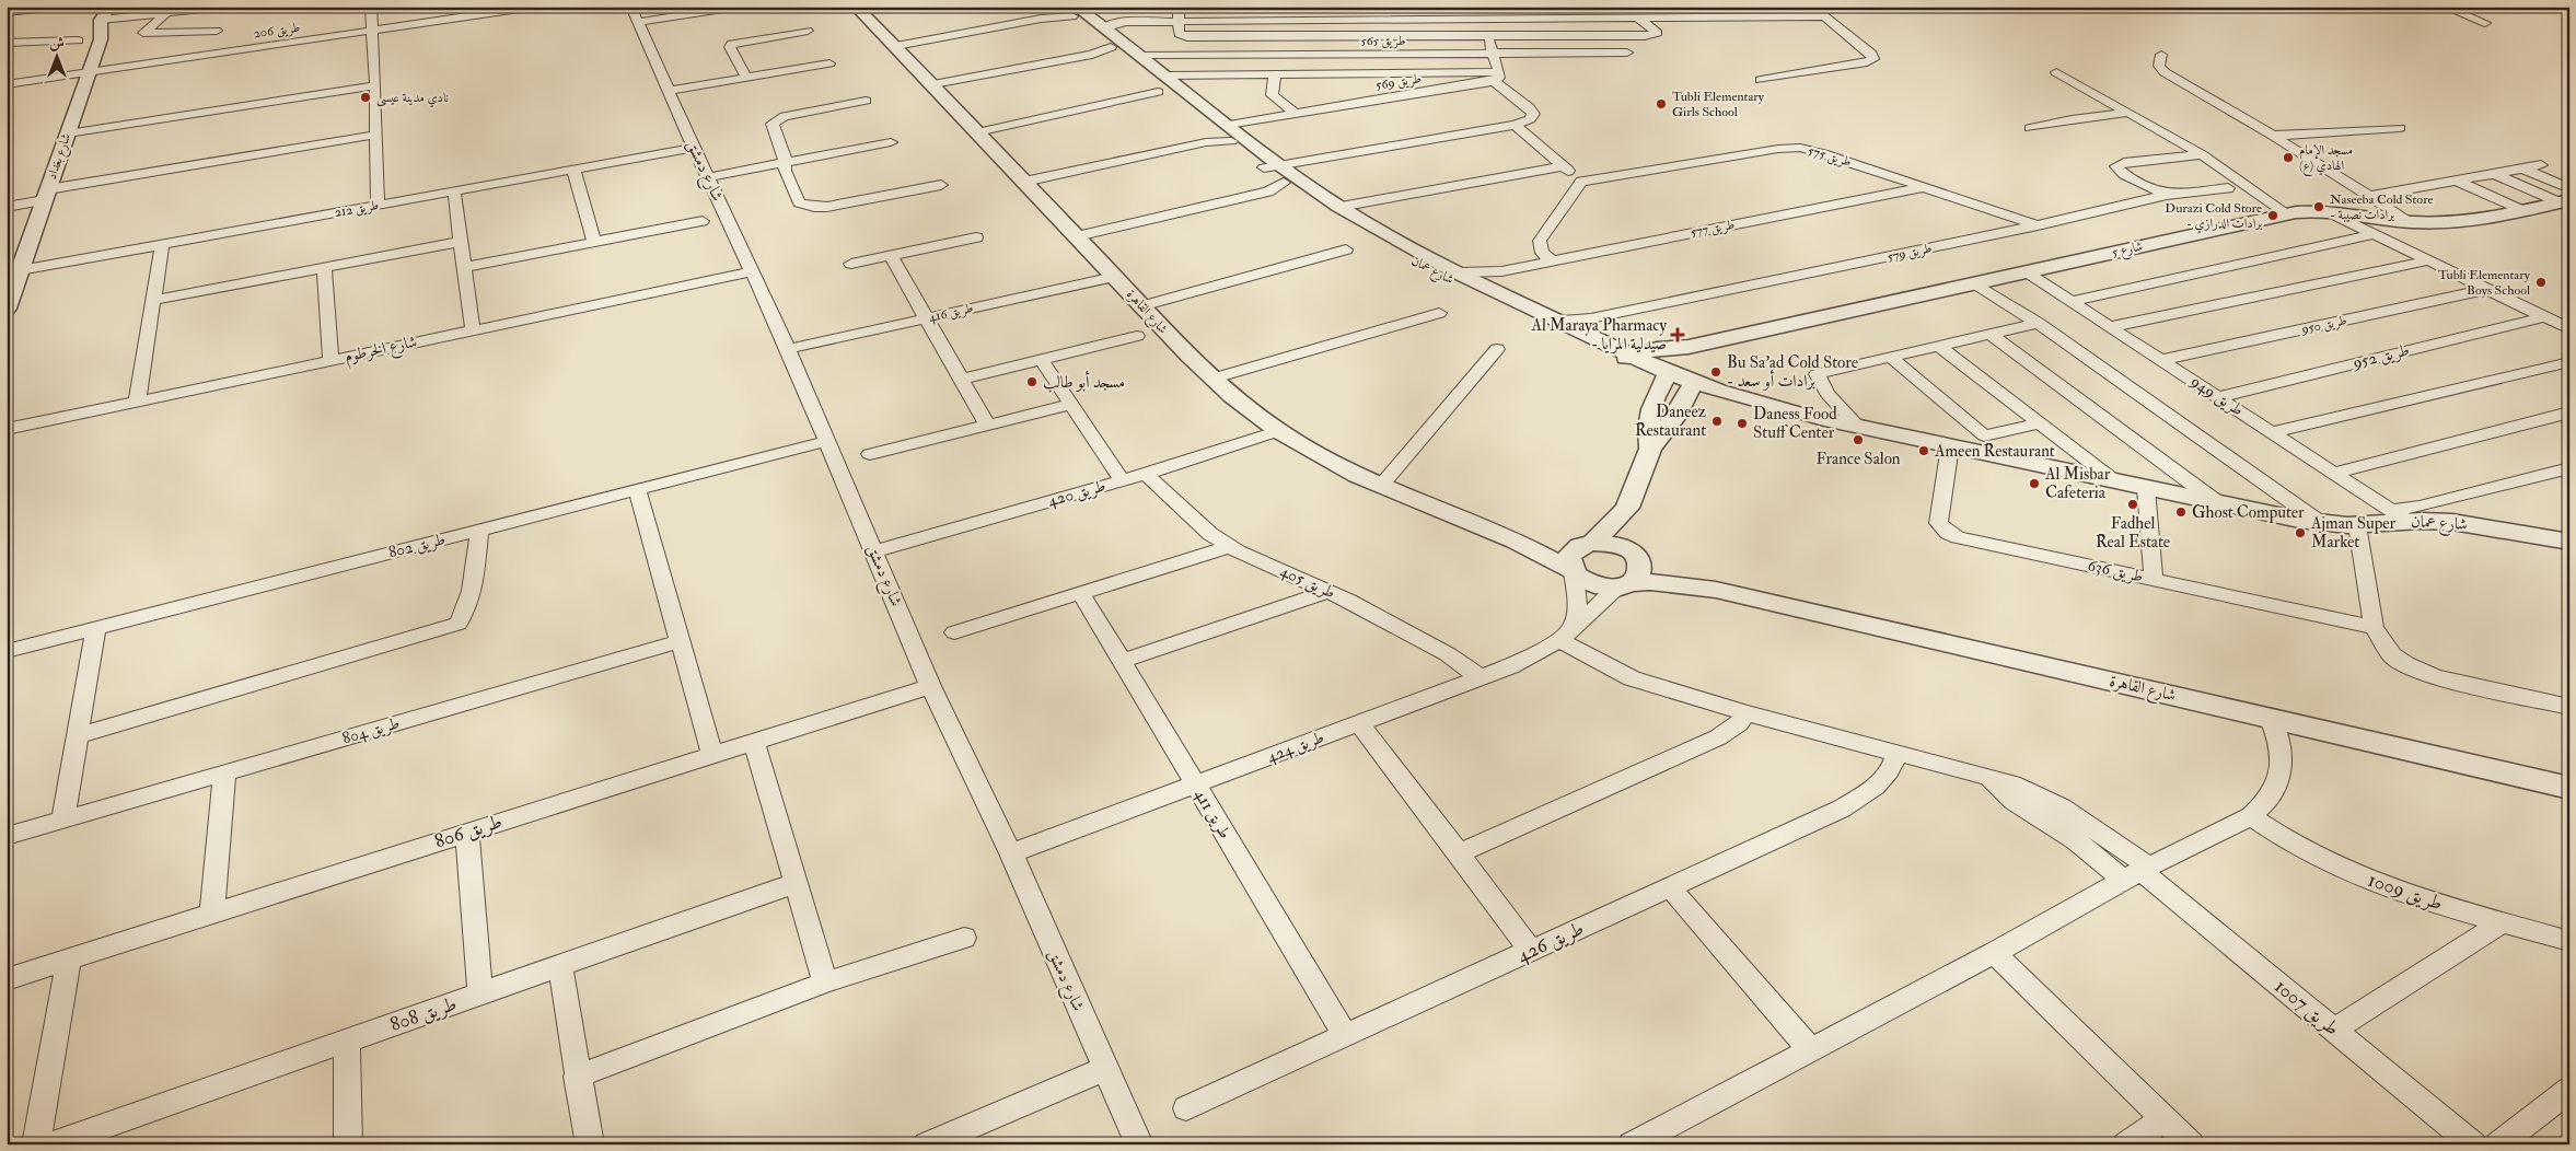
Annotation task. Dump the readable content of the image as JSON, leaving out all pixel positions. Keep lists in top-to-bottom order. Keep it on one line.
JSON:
{"streets":{"street":["طريق 206","طريق 565","طريق 569","شارع بغداد","طريق 575","شارع دمشق","طريق 212","طريق 577","شارع 5","طريق 579","شارع عمان","شارع القاهرة","طريق 416","طريق 950","شارع الخرطوم","طريق 952","طريق 949","طريق 420","طريق 802","طريق 636","طريق 405","طريق 804","طريق 424","طريق 411","طريق 806","طريق 1009","طريق 426","طريق 1007","طريق 808"]},"crossings":[["طريق 206","شارع بغداد"],["طريق 565","شارع عمان"],["طريق 569","شارع عمان"],["طريق 569","شارع القاهرة"],["شارع بغداد","طريق 212"],["طريق 575","طريق 577"],["طريق 575","طريق 579"],["شارع دمشق","طريق 212"],["شارع دمشق","طريق 416"],["شارع دمشق","شارع الخرطوم"],["شارع دمشق","طريق 420"],["شارع دمشق","طريق 802"],["شارع دمشق","طريق 424"],["شارع دمشق","طريق 806"],["طريق 577","شارع عمان"],["شارع 5","شارع عمان"],["شارع 5","طريق 949"],["طريق 579","شارع عمان"],["شارع عمان","طريق 949"],["شارع عمان","طريق 636"],["شارع القاهرة","طريق 416"],["شارع القاهرة","طريق 420"],["شارع القاهرة","طريق 424"],["طريق 950","طريق 949"],["طريق 952","طريق 949"],["طريق 420","طريق 405"],["طريق 405","طريق 424"],["طريق 424","طريق 411"],["طريق 424","طريق 1007"],["طريق 411","طريق 426"],["طريق 426","طريق 1007"]],"places":{"other":["نادي مدينة عيسى","Tubli Elementary Girls School","مسجد الإمام الهادي (ع)","Naseeba Cold Store - برادات نصيبة","Durazi Cold Store - برادات الدرازي","Tubli Elementary Boys School","Bu Sa'ad Cold Store - برادات أو سعد","مسجد أبو طالب","Daneez Restaurant","Daness Food Stuff Center","France Salon","Ameen Restaurant","Al Misbar Cafeteria","Fadhel Real Estate","Ghost Computer","Ajman Super Market"],"health":["Al Maraya Pharmacy - صيدلية المرايا"]},"north":"top"}
